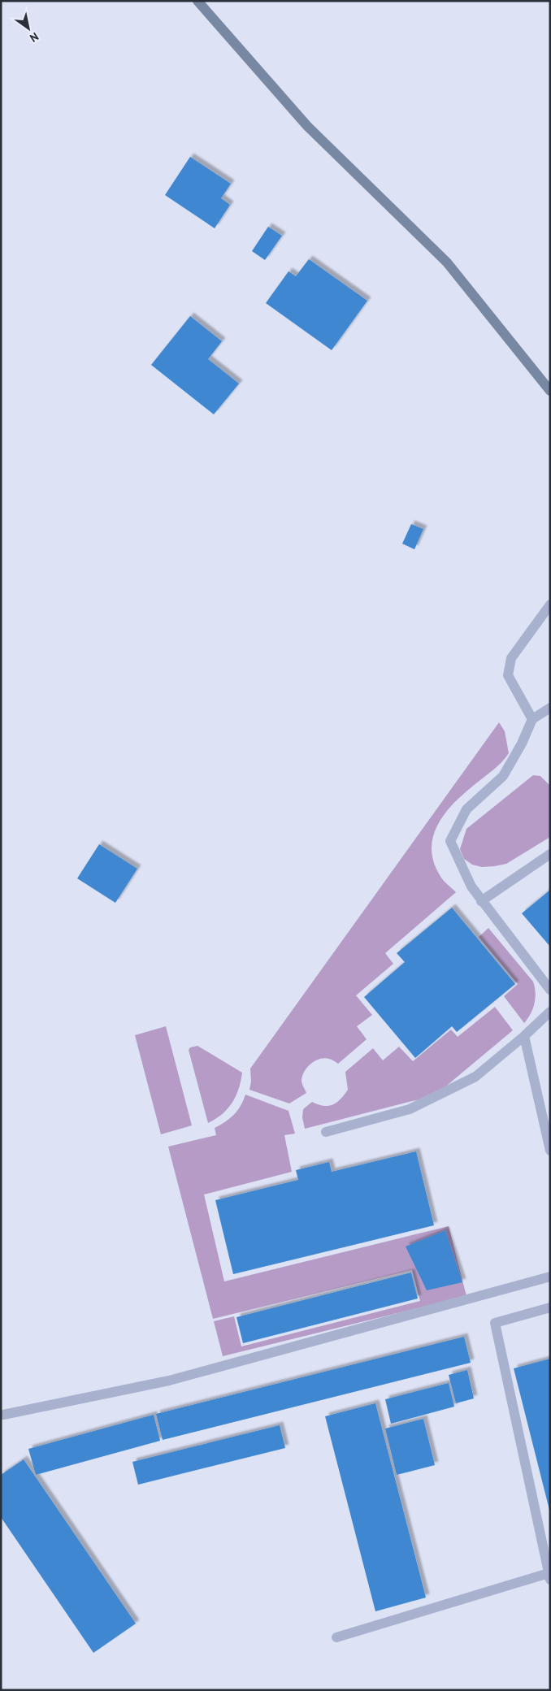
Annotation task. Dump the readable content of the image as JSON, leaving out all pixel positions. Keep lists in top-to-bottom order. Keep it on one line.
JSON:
{"north":"bottom right"}
